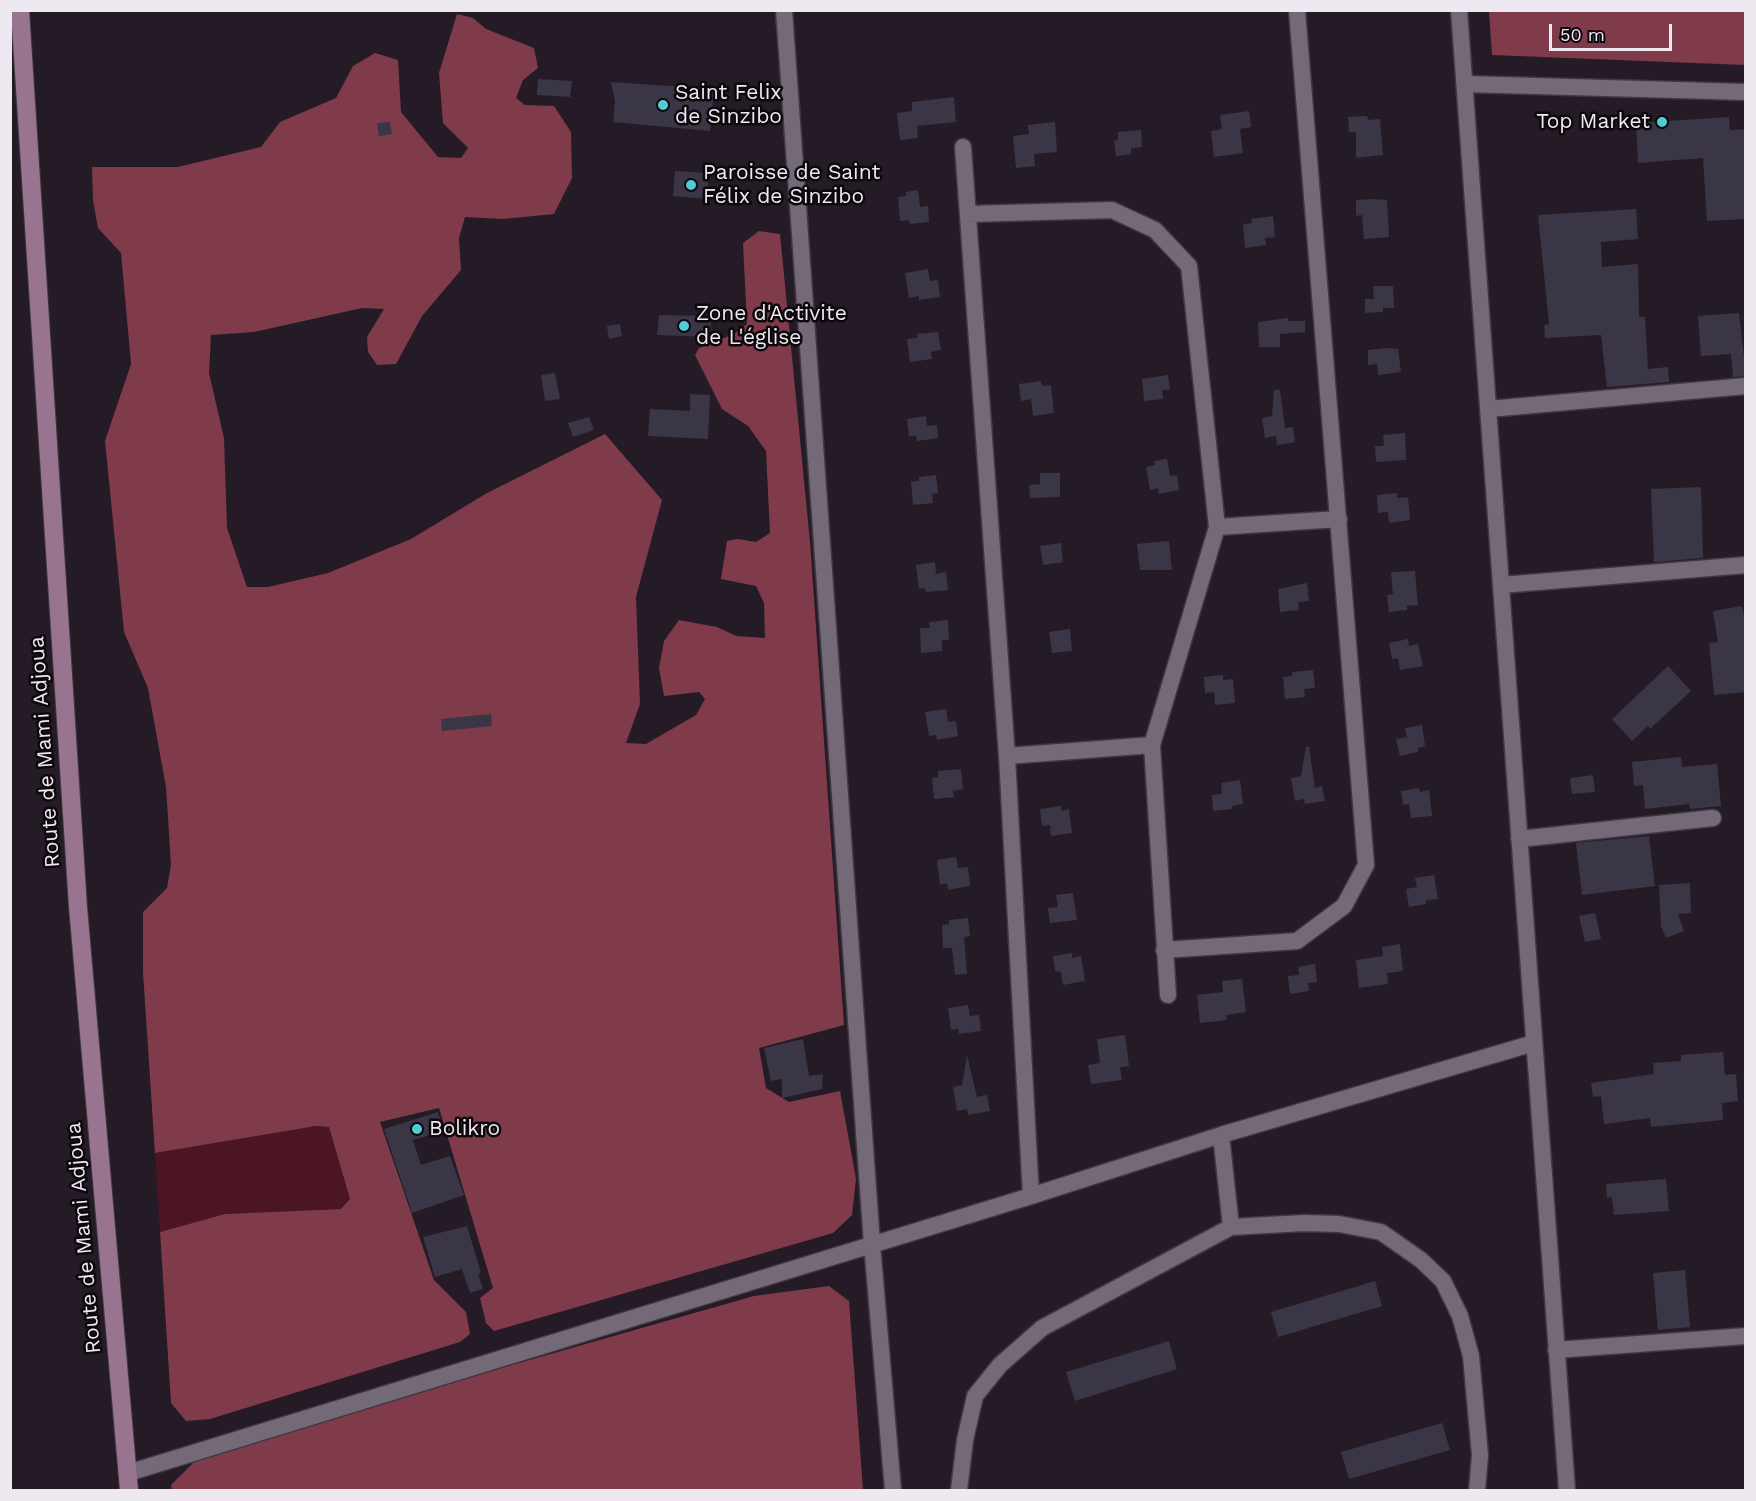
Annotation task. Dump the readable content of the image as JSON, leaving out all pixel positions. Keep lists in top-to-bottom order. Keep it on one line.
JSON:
{"streets":{"street":["Route de Mami Adjoua"]},"places":["Saint Felix de Sinzibo","Top Market","Paroisse de Saint Félix de Sinzibo","Zone d'Activite de L'église","Bolikro"],"scale_bar":"50 m"}
